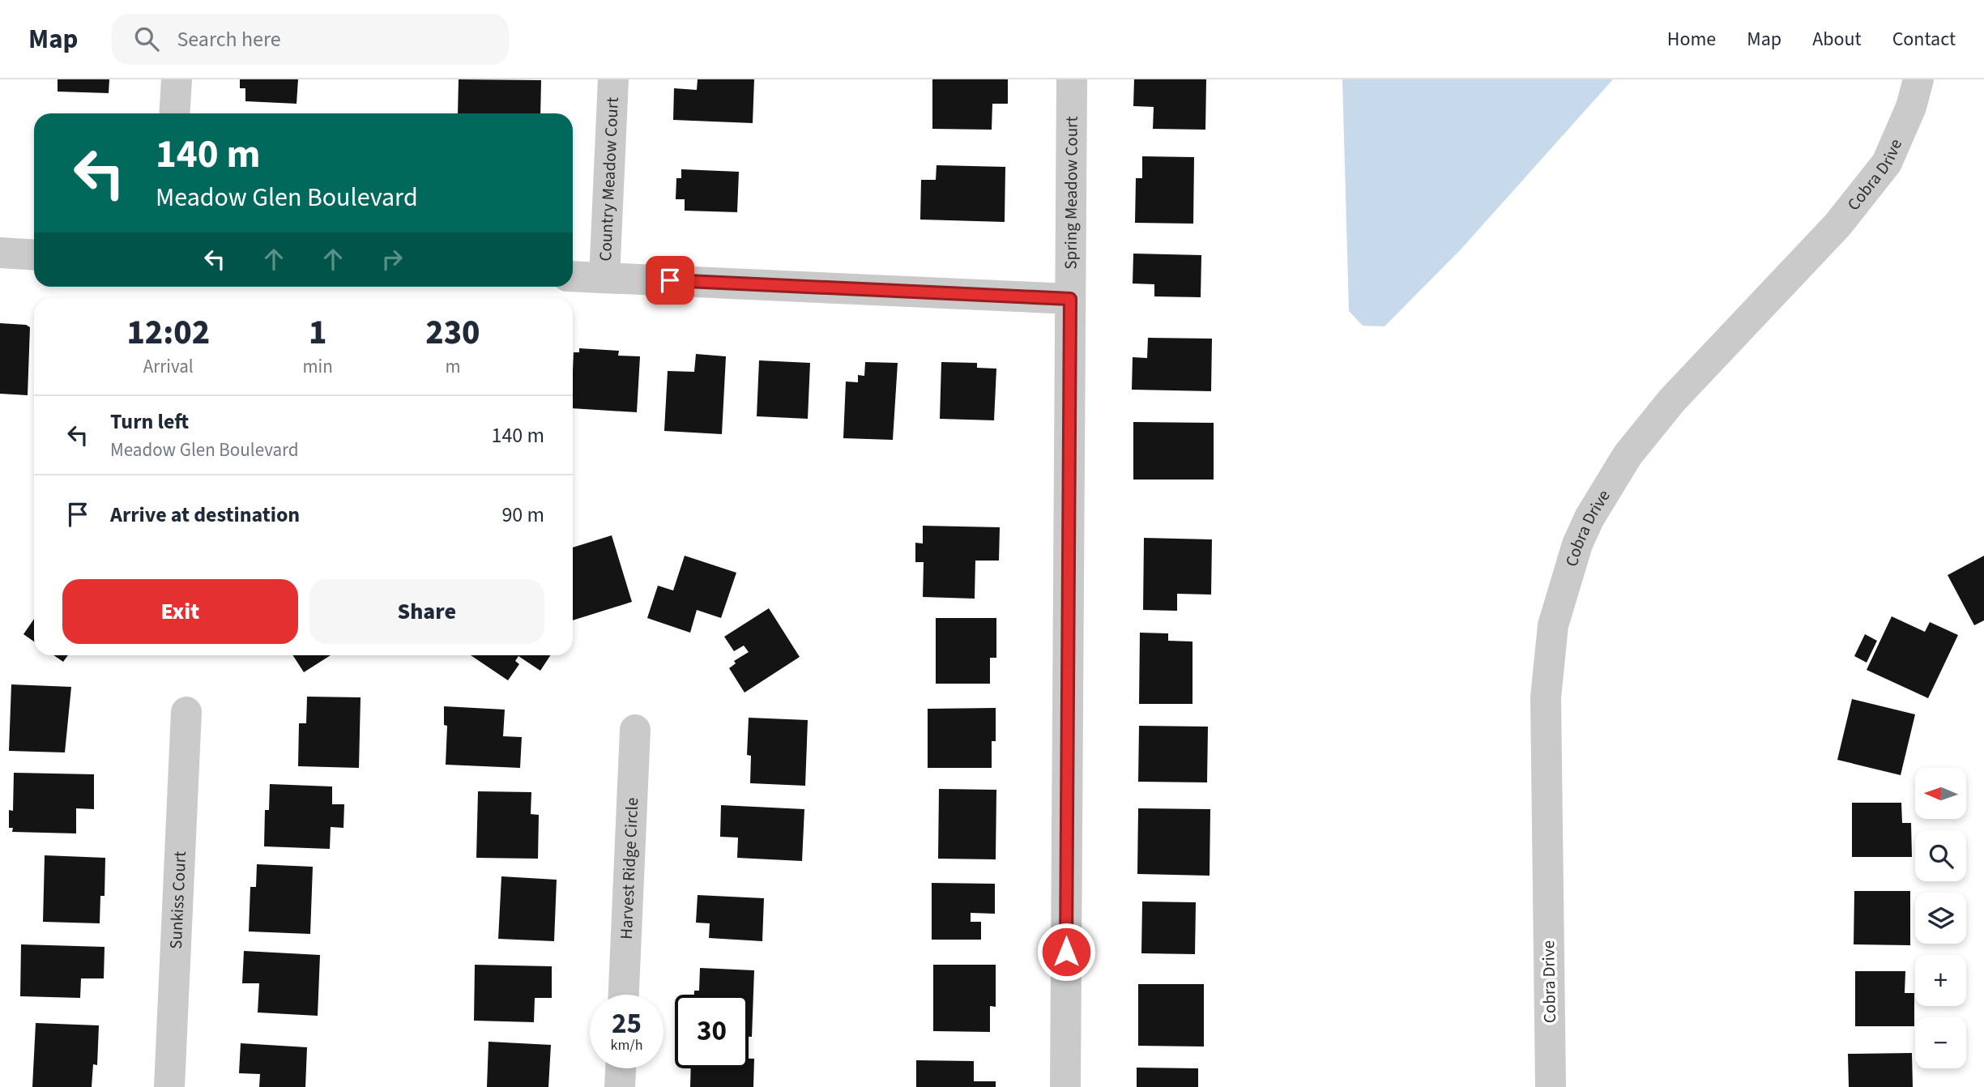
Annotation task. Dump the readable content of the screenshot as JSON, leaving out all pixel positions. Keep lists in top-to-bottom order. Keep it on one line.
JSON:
{"streets":{"street":["Cobra Drive","Country Meadow Court","Spring Meadow Court","Harvest Ridge Circle","Sunkiss Court"]},"north":"left","page":{"header":"Map","search":"Search here","nav":["Home","Map","About","Contact"],"turn":["140 m","Meadow Glen Boulevard"],"eta":["12:02","Arrival","1","min","230","m"],"list":[{"name":"Turn left","note":"Meadow Glen Boulevard","value":"140 m"},{"name":"Arrive at destination","value":"90 m"}],"buttons":["Exit","Share"],"map_buttons":["+","−"],"speed":"25 km/h","limit":"30"}}
